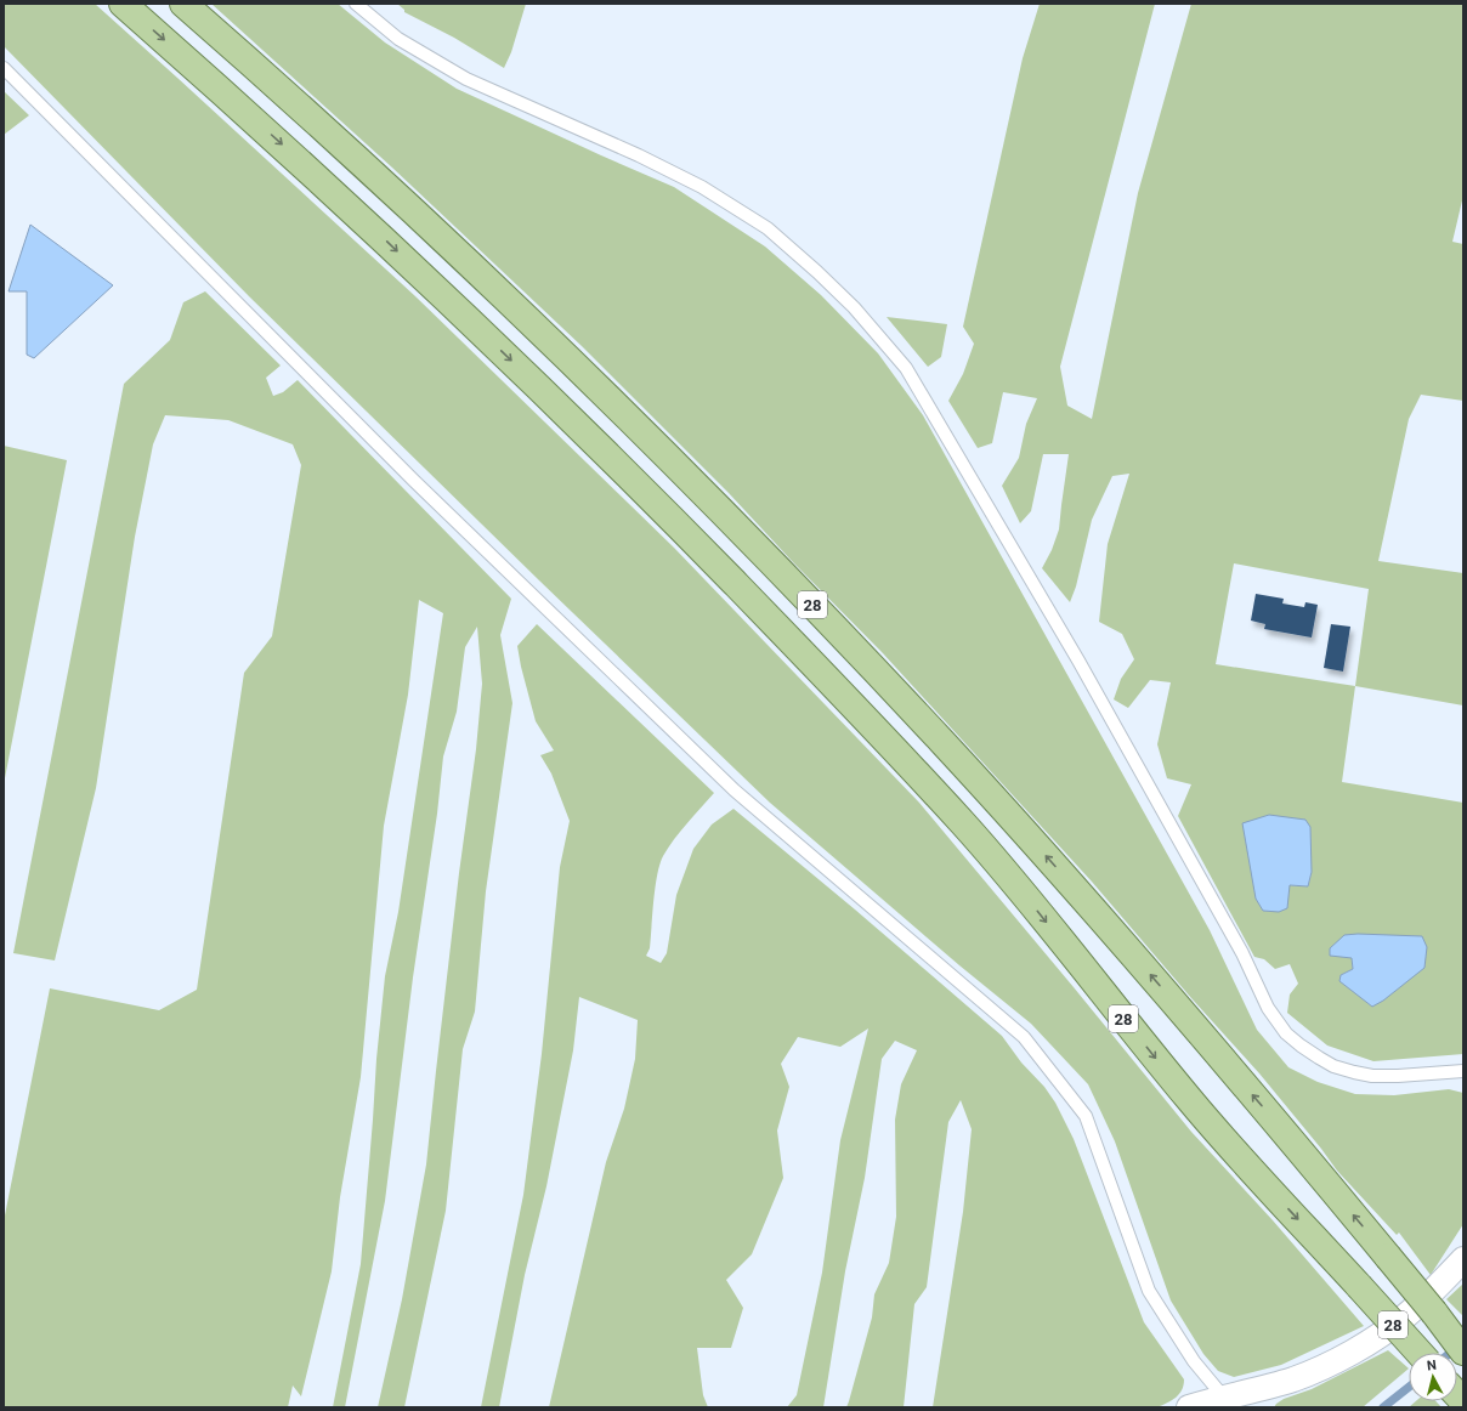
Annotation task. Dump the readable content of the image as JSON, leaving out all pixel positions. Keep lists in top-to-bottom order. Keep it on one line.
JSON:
{"streets":{"main road":["28"]},"north":"top"}
